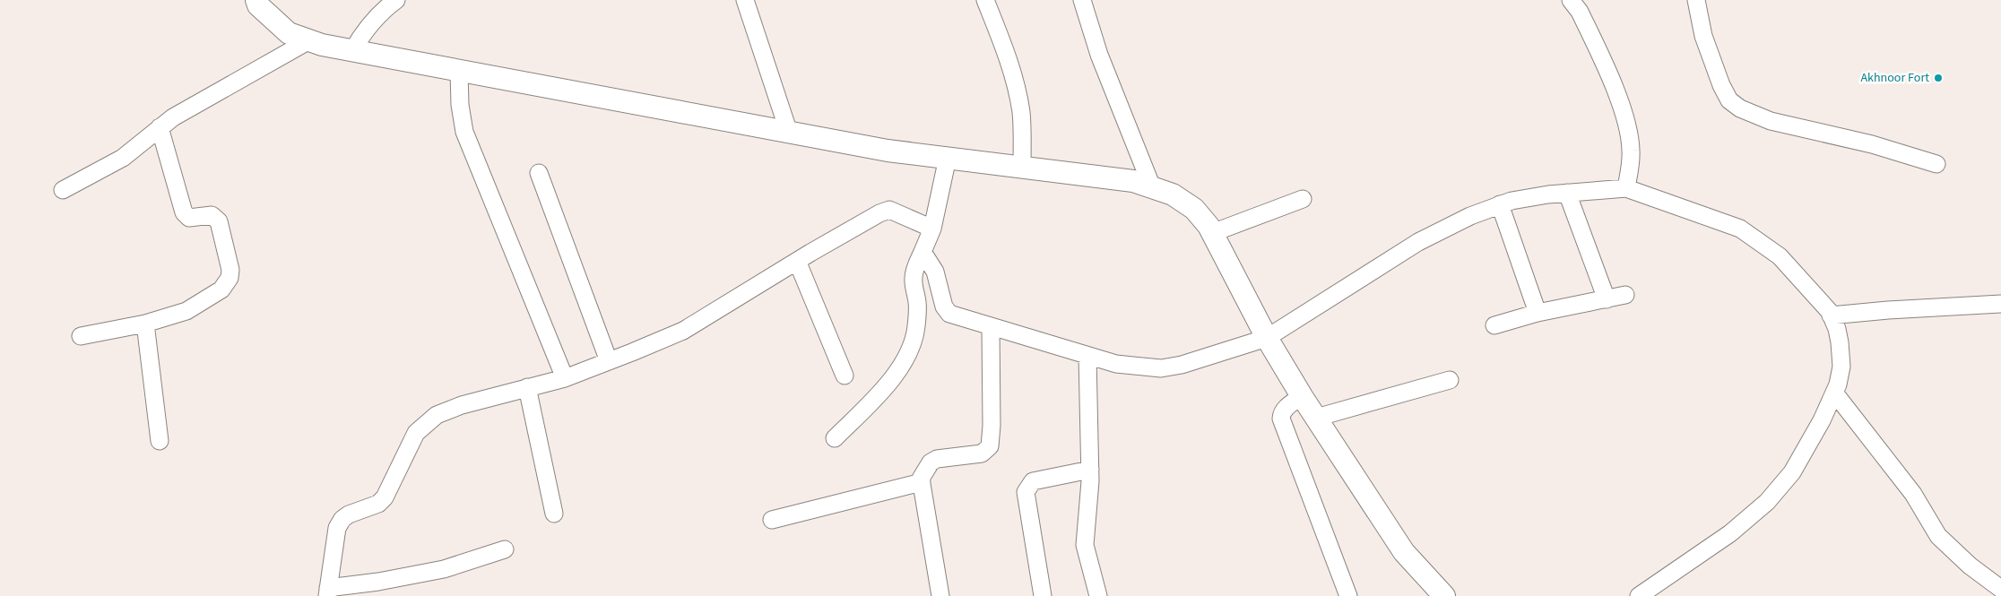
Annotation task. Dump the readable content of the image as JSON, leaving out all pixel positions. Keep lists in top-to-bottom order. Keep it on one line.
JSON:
{"places":["Akhnoor Fort"]}
